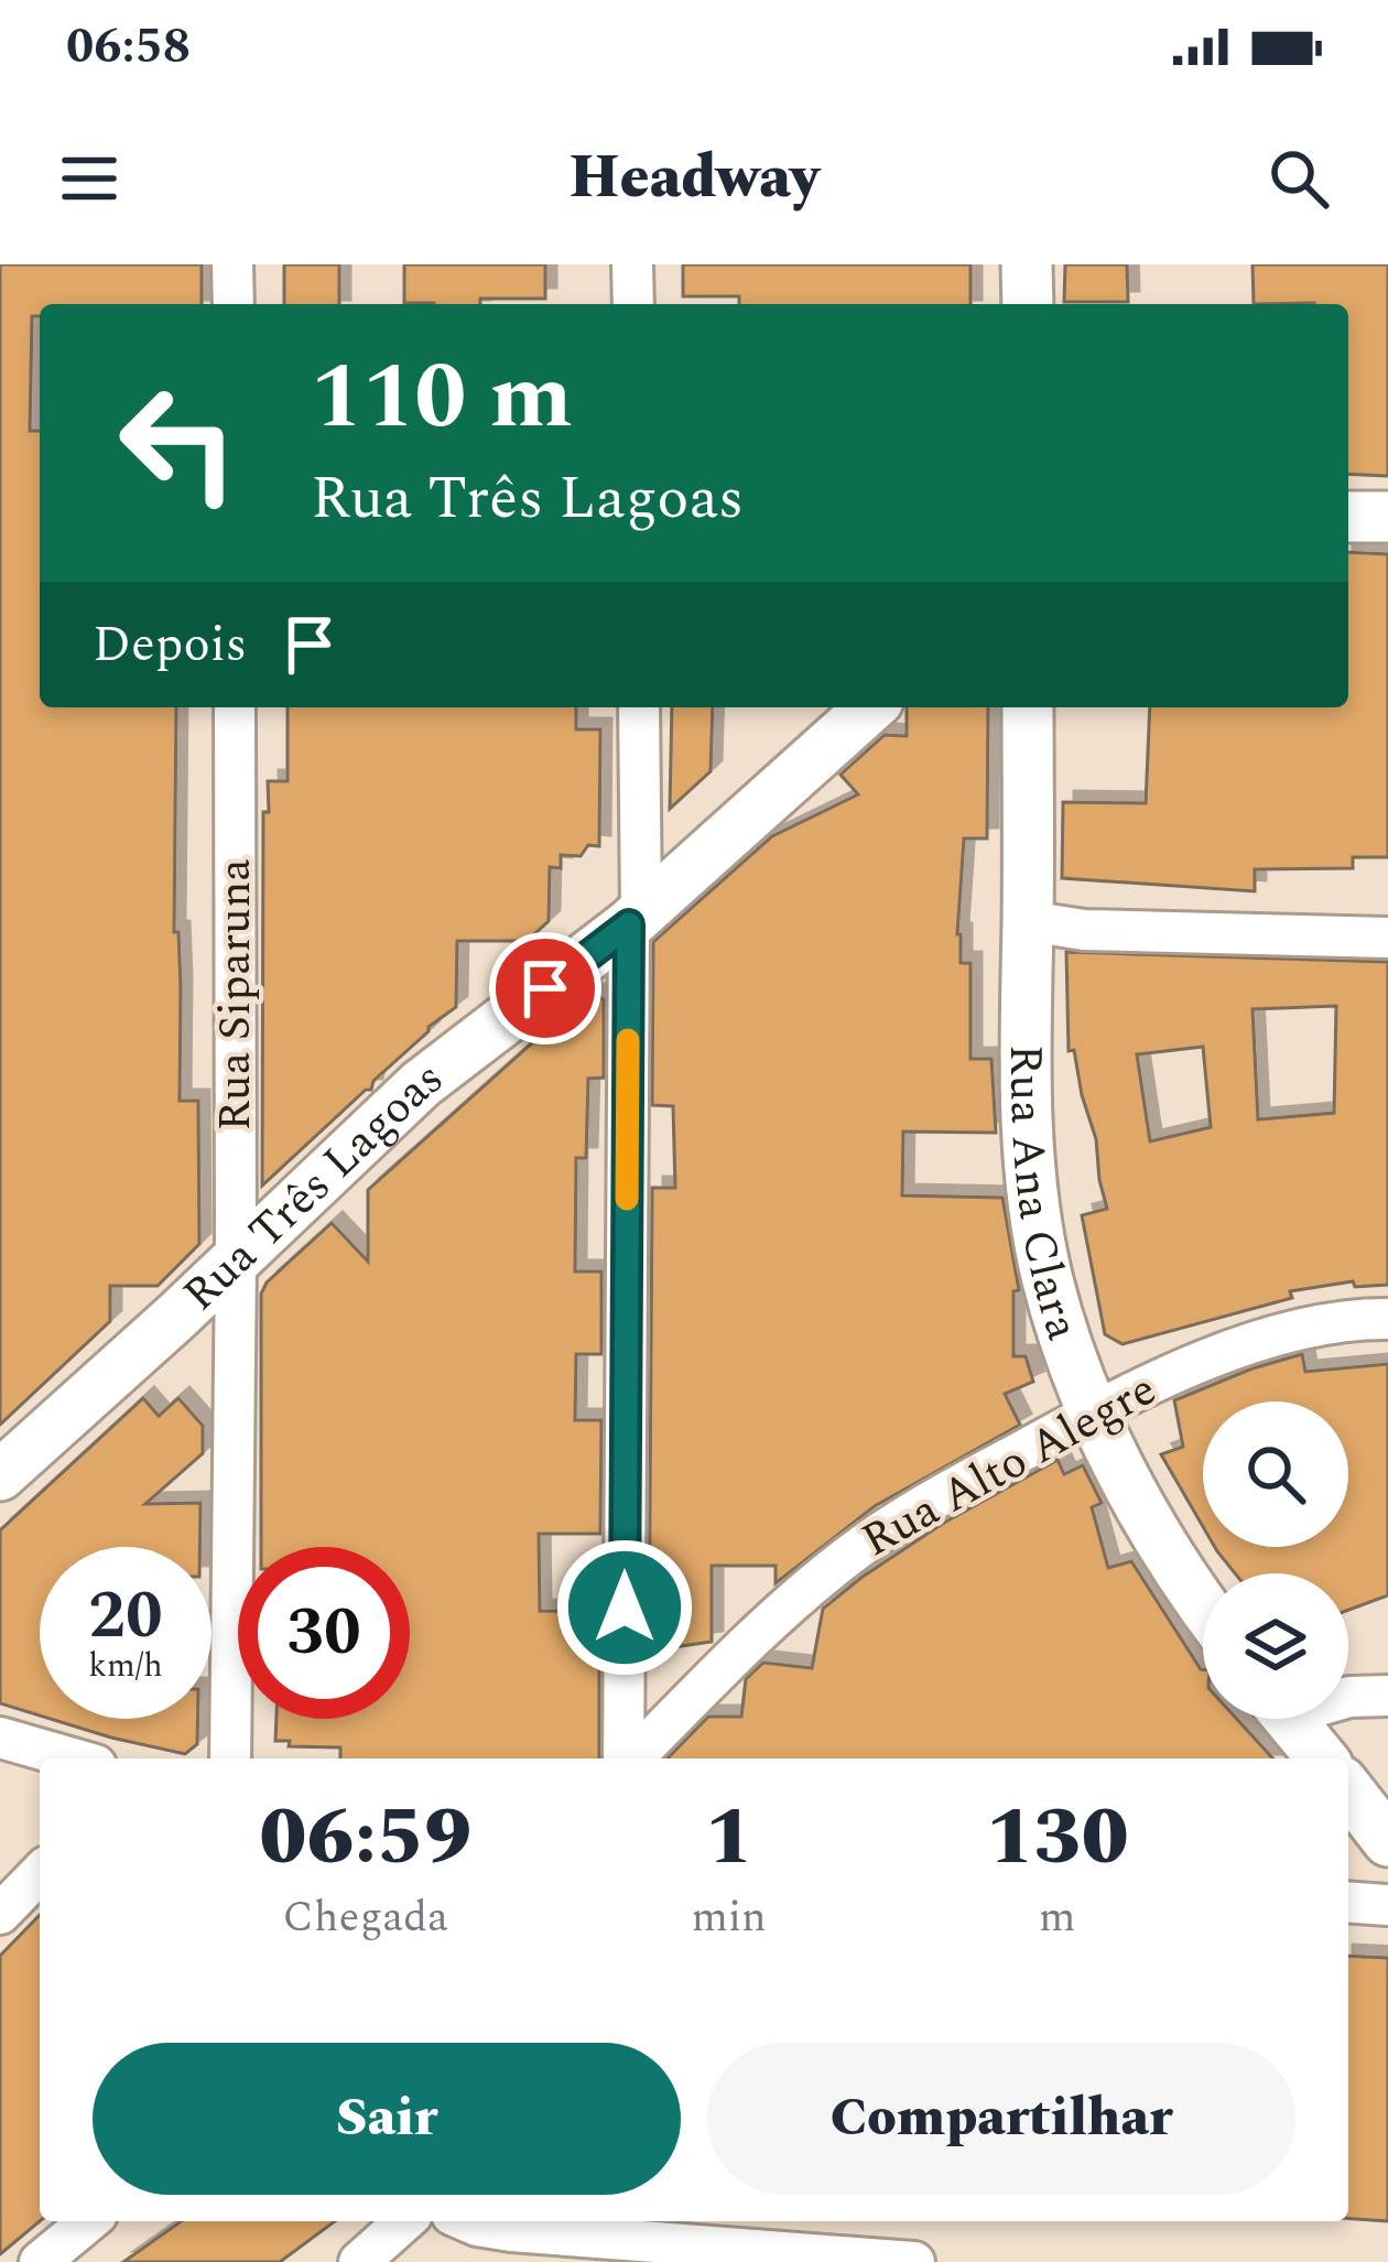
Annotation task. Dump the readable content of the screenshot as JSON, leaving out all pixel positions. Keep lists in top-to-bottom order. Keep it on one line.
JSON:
{"streets":{"street":["Rua Siparuna","Rua Três Lagoas","Rua Ana Clara","Rua Alto Alegre"]},"crossings":[["Rua Siparuna","Rua Três Lagoas"],["Rua Ana Clara","Rua Alto Alegre"]],"page":{"status":"06:58","header":"Headway","turn":["110 m","Rua Três Lagoas"],"then":"Depois","speed":"20 km/h","limit":"30","eta":["06:59","Chegada","1","min","130","m"],"buttons":["Sair","Compartilhar"]}}
